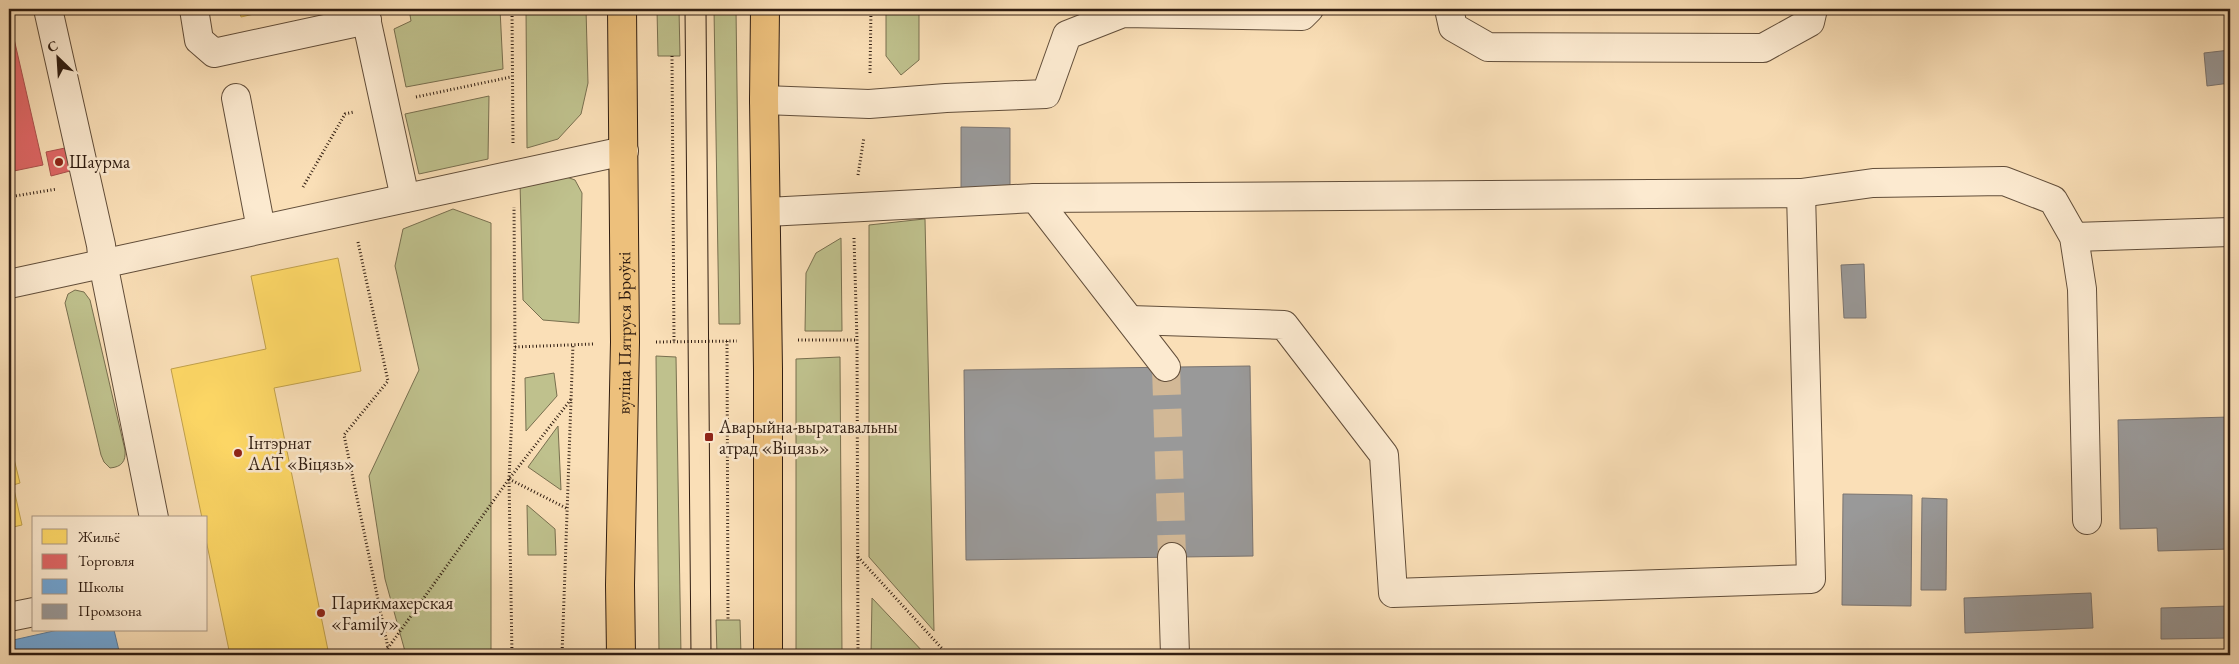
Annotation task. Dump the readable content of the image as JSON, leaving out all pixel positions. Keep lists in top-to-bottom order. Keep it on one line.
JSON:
{"streets":{"main road":["вуліца Пятруся Броўкі"]},"places":{"other":["Шаурма","Інтэрнат ААТ «Віцязь»","Парикмахерская «Family»"],"transit":["Аварыйна-выратавальны атрад «Віцязь»"]},"legend":["Жильё","Торговля","Школы","Промзона"],"north":"top left"}
